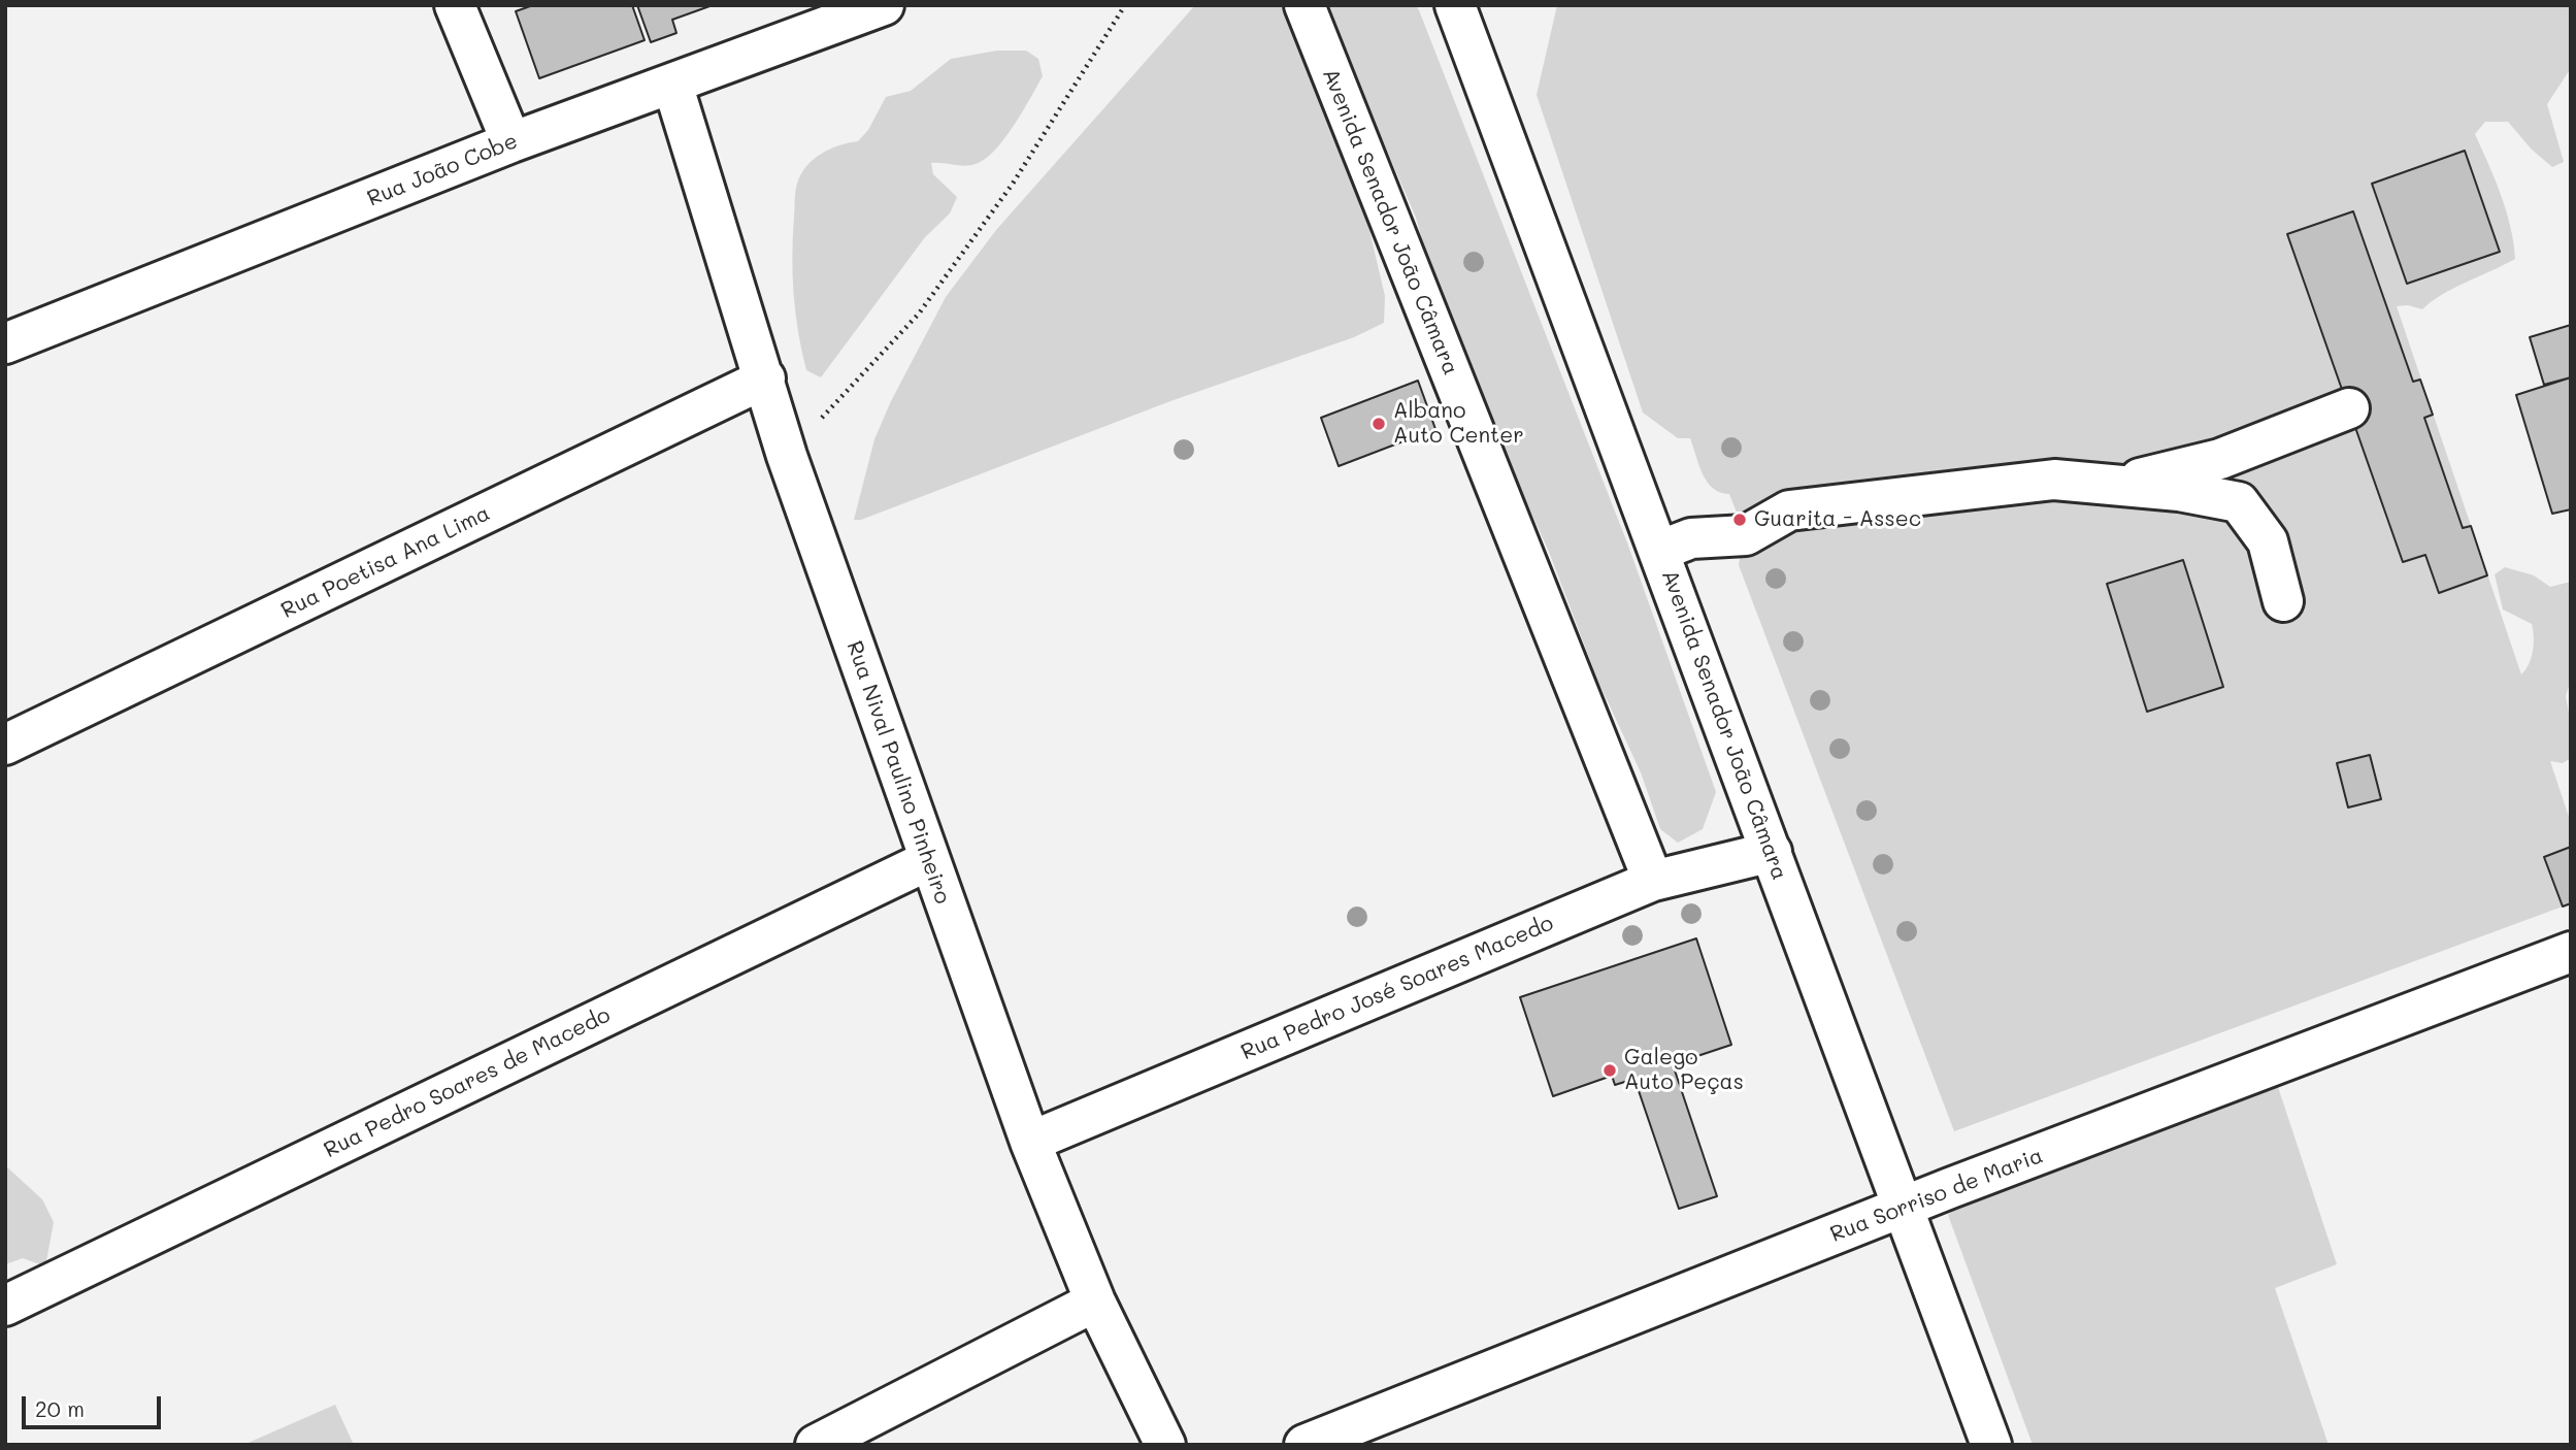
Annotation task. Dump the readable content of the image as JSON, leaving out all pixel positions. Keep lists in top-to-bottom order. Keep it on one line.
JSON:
{"streets":{"street":["Rua João Cobe","Avenida Senador João Câmara","Rua Poetisa Ana Lima","Rua Nival Paulino Pinheiro","Rua Pedro José Soares Macedo","Rua Pedro Soares de Macedo","Rua Sorriso de Maria"]},"crossings":[["Rua João Cobe","Rua Nival Paulino Pinheiro"],["Avenida Senador João Câmara","Rua Pedro José Soares Macedo"],["Avenida Senador João Câmara","Rua Sorriso de Maria"],["Rua Poetisa Ana Lima","Rua Nival Paulino Pinheiro"],["Rua Nival Paulino Pinheiro","Rua Pedro José Soares Macedo"],["Rua Nival Paulino Pinheiro","Rua Pedro Soares de Macedo"]],"places":["Albano Auto Center","Guarita - Assec","Galego Auto Peças"],"scale_bar":"20 m"}
